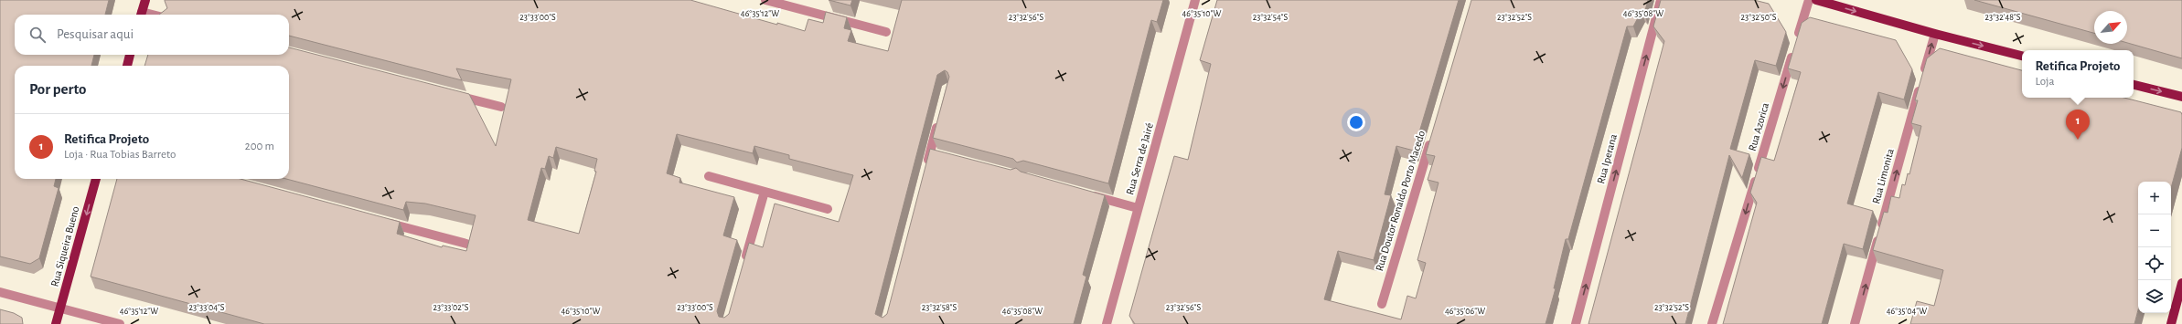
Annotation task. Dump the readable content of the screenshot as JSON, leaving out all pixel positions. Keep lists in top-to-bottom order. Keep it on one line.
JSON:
{"streets":{"main road":["Rua Siqueira Bueno"],"street":["Rua Azorica","Rua Serra de Jairé","Rua Iperana","Rua Limonita","Rua Doutor Ronaldo Porto Macedo"]},"one_way":["Rua Azorica","Rua Iperana","Rua Limonita","Rua Siqueira Bueno"],"north":"top right","page":{"search":"Pesquisar aqui","popup":["Retifica Projeto","Loja"],"heading":"Por perto","pins":"1","list":[{"mark":"1","name":"Retifica Projeto","note":"Loja · Rua Tobias Barreto","value":"200 m"}],"map_buttons":["+","−"]},"coordinates":["46°35'12\"W","46°35'10\"W","46°35'08\"W","23°33'00\"S","23°32'56\"S","23°32'54\"S","23°32'52\"S","23°32'50\"S","23°32'48\"S","23°33'04\"S","23°33'02\"S","23°32'58\"S","46°35'06\"W","46°35'04\"W"]}
